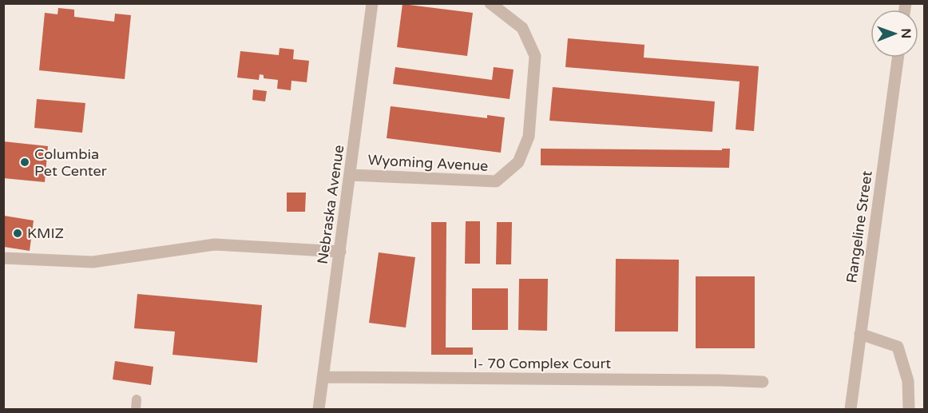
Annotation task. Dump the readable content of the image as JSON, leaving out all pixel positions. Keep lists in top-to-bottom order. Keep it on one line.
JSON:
{"streets":{"street":["Wyoming Avenue","Nebraska Avenue","Rangeline Street","I- 70 Complex Court"]},"crossings":[["Wyoming Avenue","Nebraska Avenue"],["Nebraska Avenue","I- 70 Complex Court"]],"places":["Columbia Pet Center","KMIZ"],"north":"right"}
